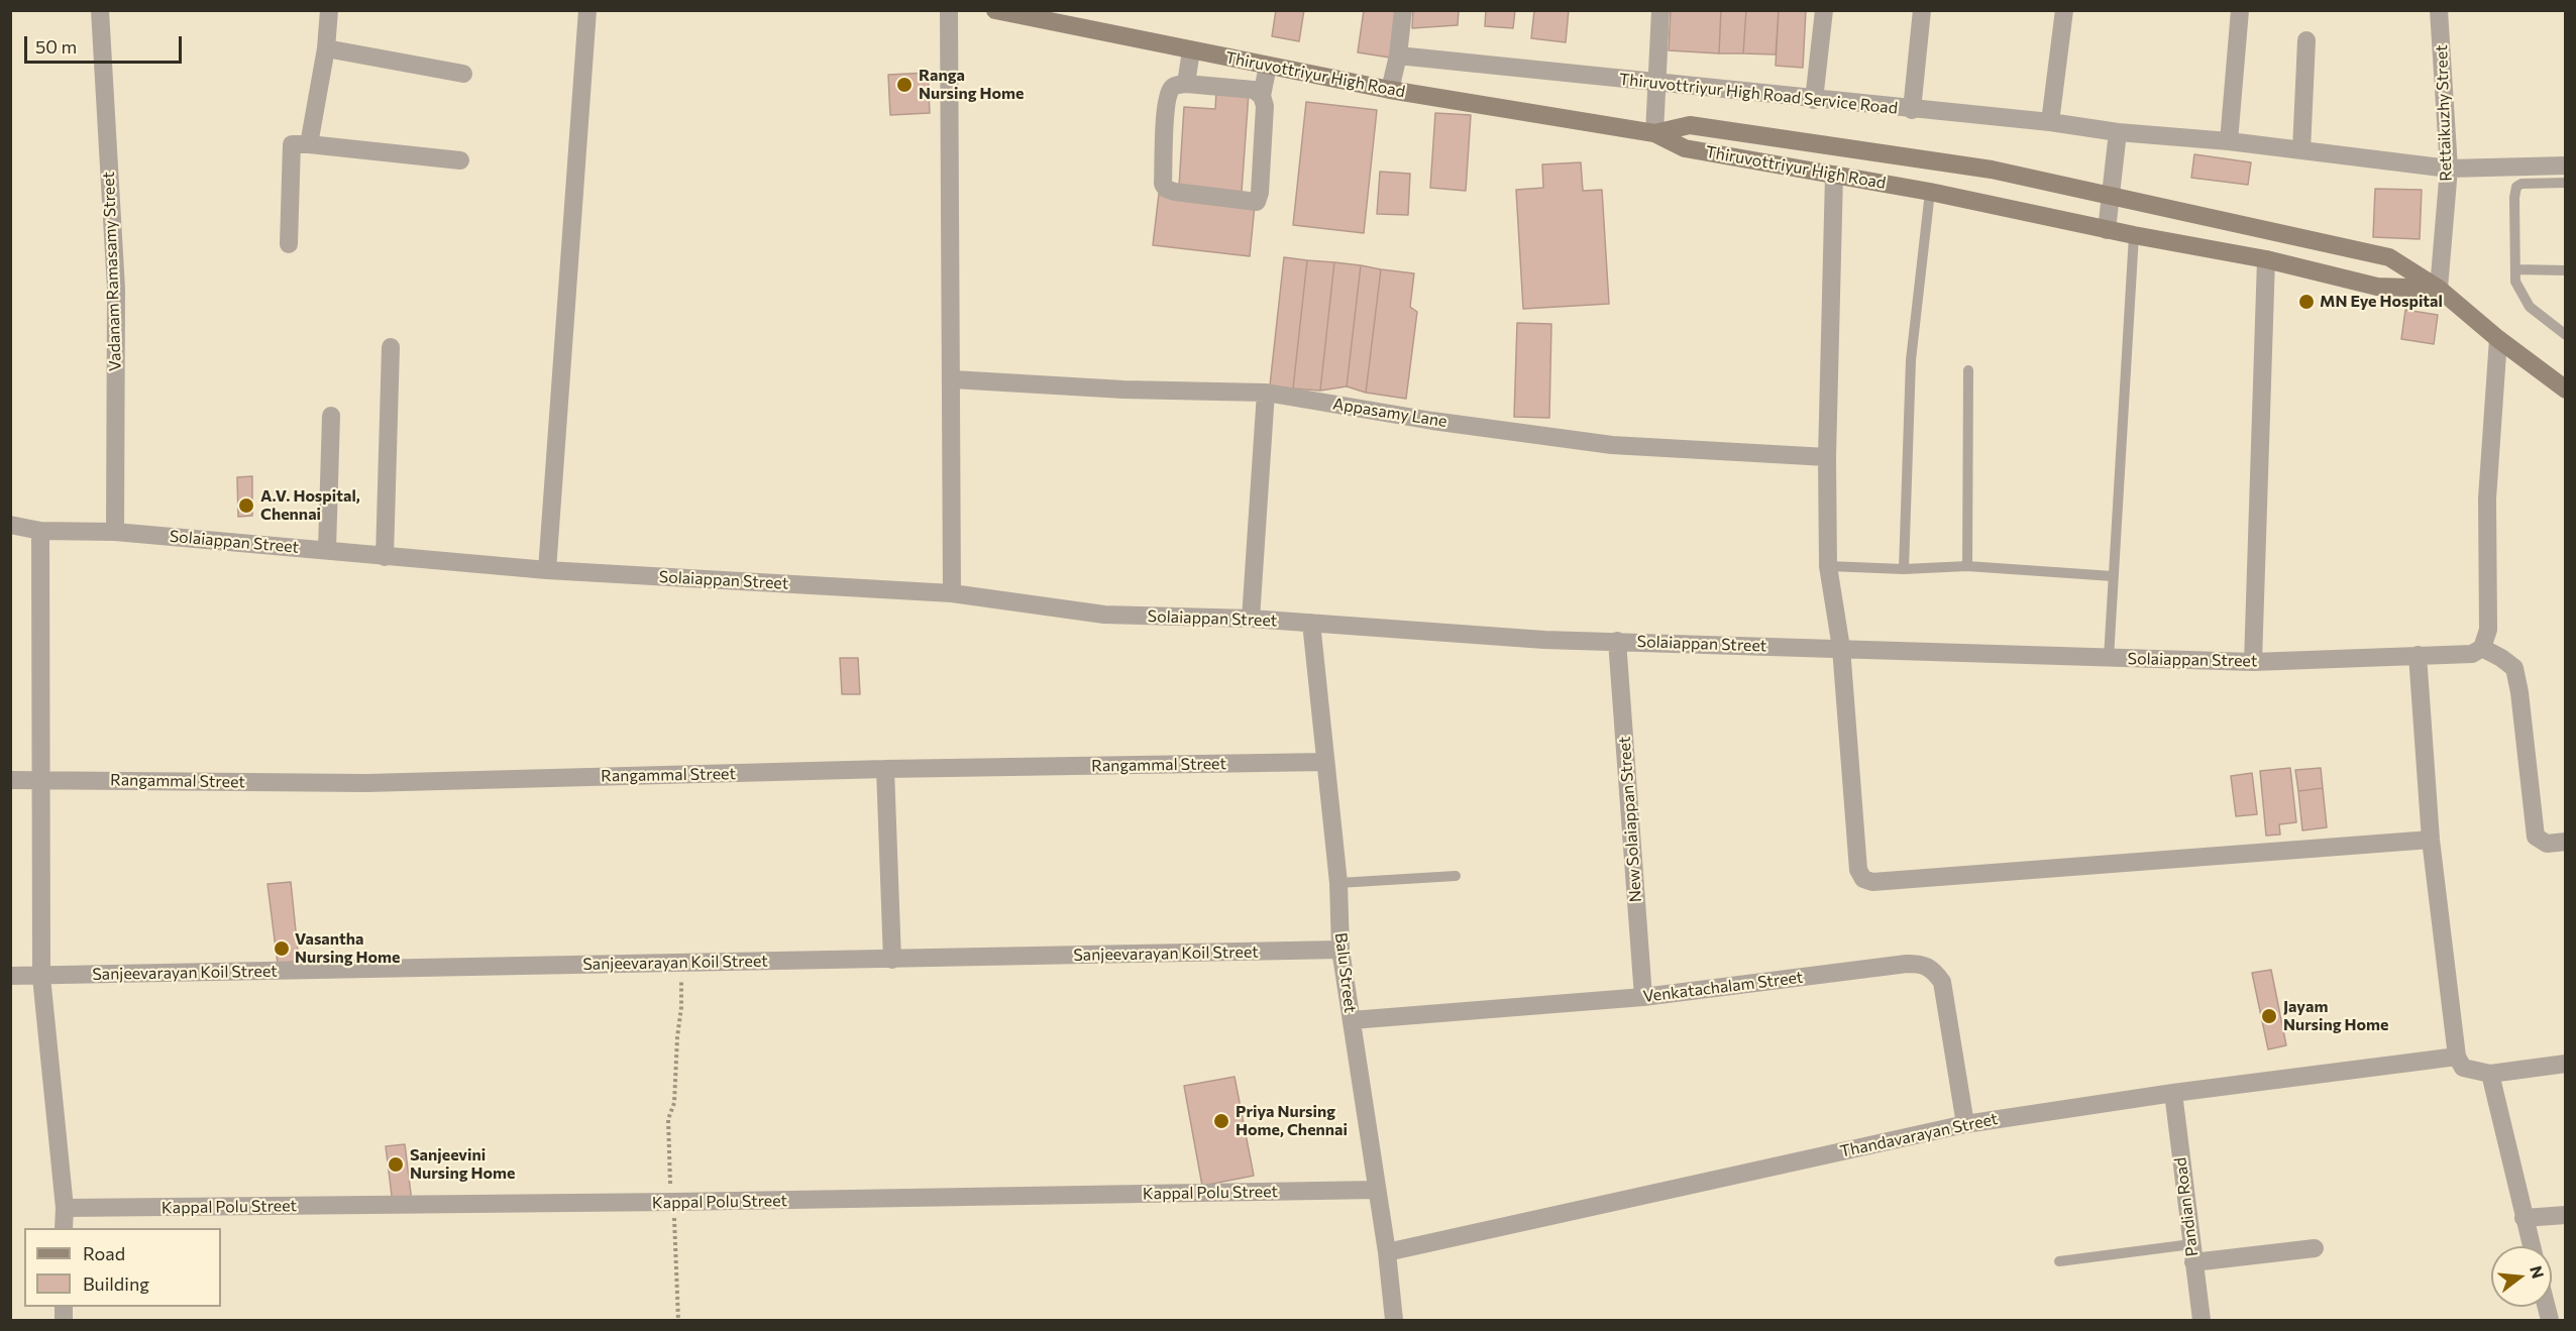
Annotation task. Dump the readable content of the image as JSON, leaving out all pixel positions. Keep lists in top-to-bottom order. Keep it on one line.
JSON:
{"streets":{"main road":["Thiruvottriyur High Road"],"street":["Thiruvottriyur High Road Service Road","Rettaikuzhy Street","Vadanam Ramasamy Street","Appasamy Lane","Solaiappan Street","Rangammal Street","New Solaiappan Street","Sanjeevarayan Koil Street","Balu Street","Venkatachalam Street","Thandavarayan Street","Kappal Polu Street","Pandian Road"]},"crossings":[["Thiruvottriyur High Road","Rettaikuzhy Street"],["Thiruvottriyur High Road Service Road","Rettaikuzhy Street"],["Vadanam Ramasamy Street","Solaiappan Street"],["Solaiappan Street","New Solaiappan Street"],["Solaiappan Street","Balu Street"],["Rangammal Street","Balu Street"],["New Solaiappan Street","Venkatachalam Street"],["Sanjeevarayan Koil Street","Balu Street"],["Balu Street","Venkatachalam Street"],["Balu Street","Thandavarayan Street"],["Balu Street","Kappal Polu Street"],["Venkatachalam Street","Thandavarayan Street"],["Thandavarayan Street","Pandian Road"]],"places":["Ranga Nursing Home","MN Eye Hospital","A.V. Hospital, Chennai","Vasantha Nursing Home","Jayam Nursing Home","Priya Nursing Home, Chennai","Sanjeevini Nursing Home"],"legend":["Road","Building"],"scale_bar":"50 m","north":"right"}
